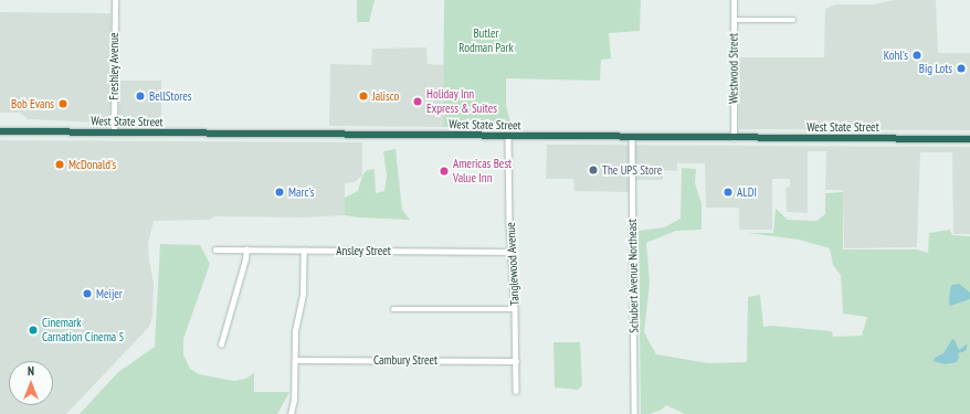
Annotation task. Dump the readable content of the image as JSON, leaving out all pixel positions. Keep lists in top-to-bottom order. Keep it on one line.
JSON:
{"streets":{"highway":["West State Street"],"street":["Freshley Avenue","Westwood Street","Ansley Street","Tanglewood Avenue","Schubert Avenue Northeast","Cambury Street"]},"crossings":[["Freshley Avenue","West State Street"],["Westwood Street","West State Street"],["West State Street","Tanglewood Avenue"],["West State Street","Schubert Avenue Northeast"],["Ansley Street","Tanglewood Avenue"],["Tanglewood Avenue","Cambury Street"]],"parks":["Butler Rodman Park"],"places":["Kohl's","Big Lots","BellStores","Jalisco","Holiday Inn Express & Suites","Bob Evans","McDonald's","The UPS Store","Americas Best Value Inn","Marc's","ALDI","Meijer","Cinemark Carnation Cinema 5"],"north":"top"}
